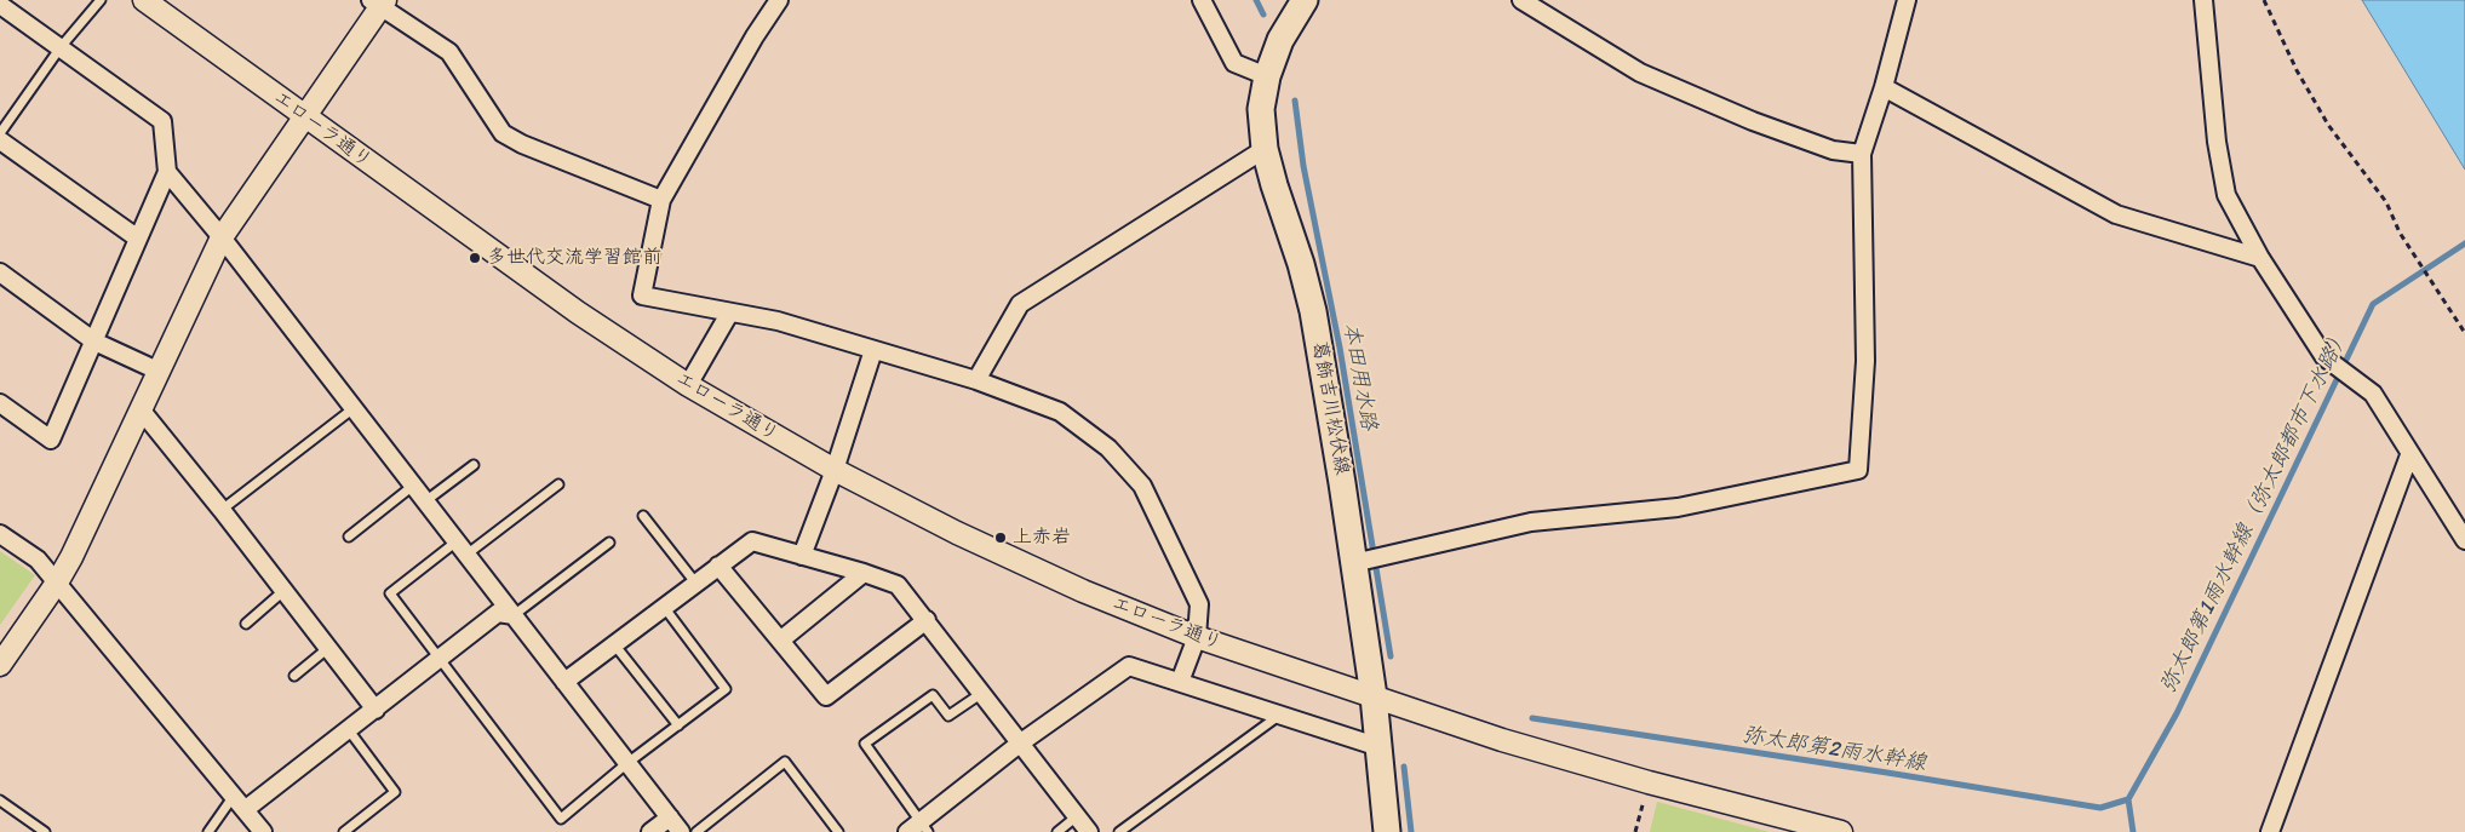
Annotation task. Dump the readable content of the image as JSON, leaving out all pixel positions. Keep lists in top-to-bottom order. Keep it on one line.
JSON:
{"streets":{"main road":["葛飾吉川松伏線"],"street":["エローラ通り"]},"crossings":[["エローラ通り","葛飾吉川松伏線"]],"water":["本田用水路","弥太郎第1雨水幹線（弥太郎都市下水路）","弥太郎第2雨水幹線"],"places":["多世代交流学習館前","上赤岩"]}
